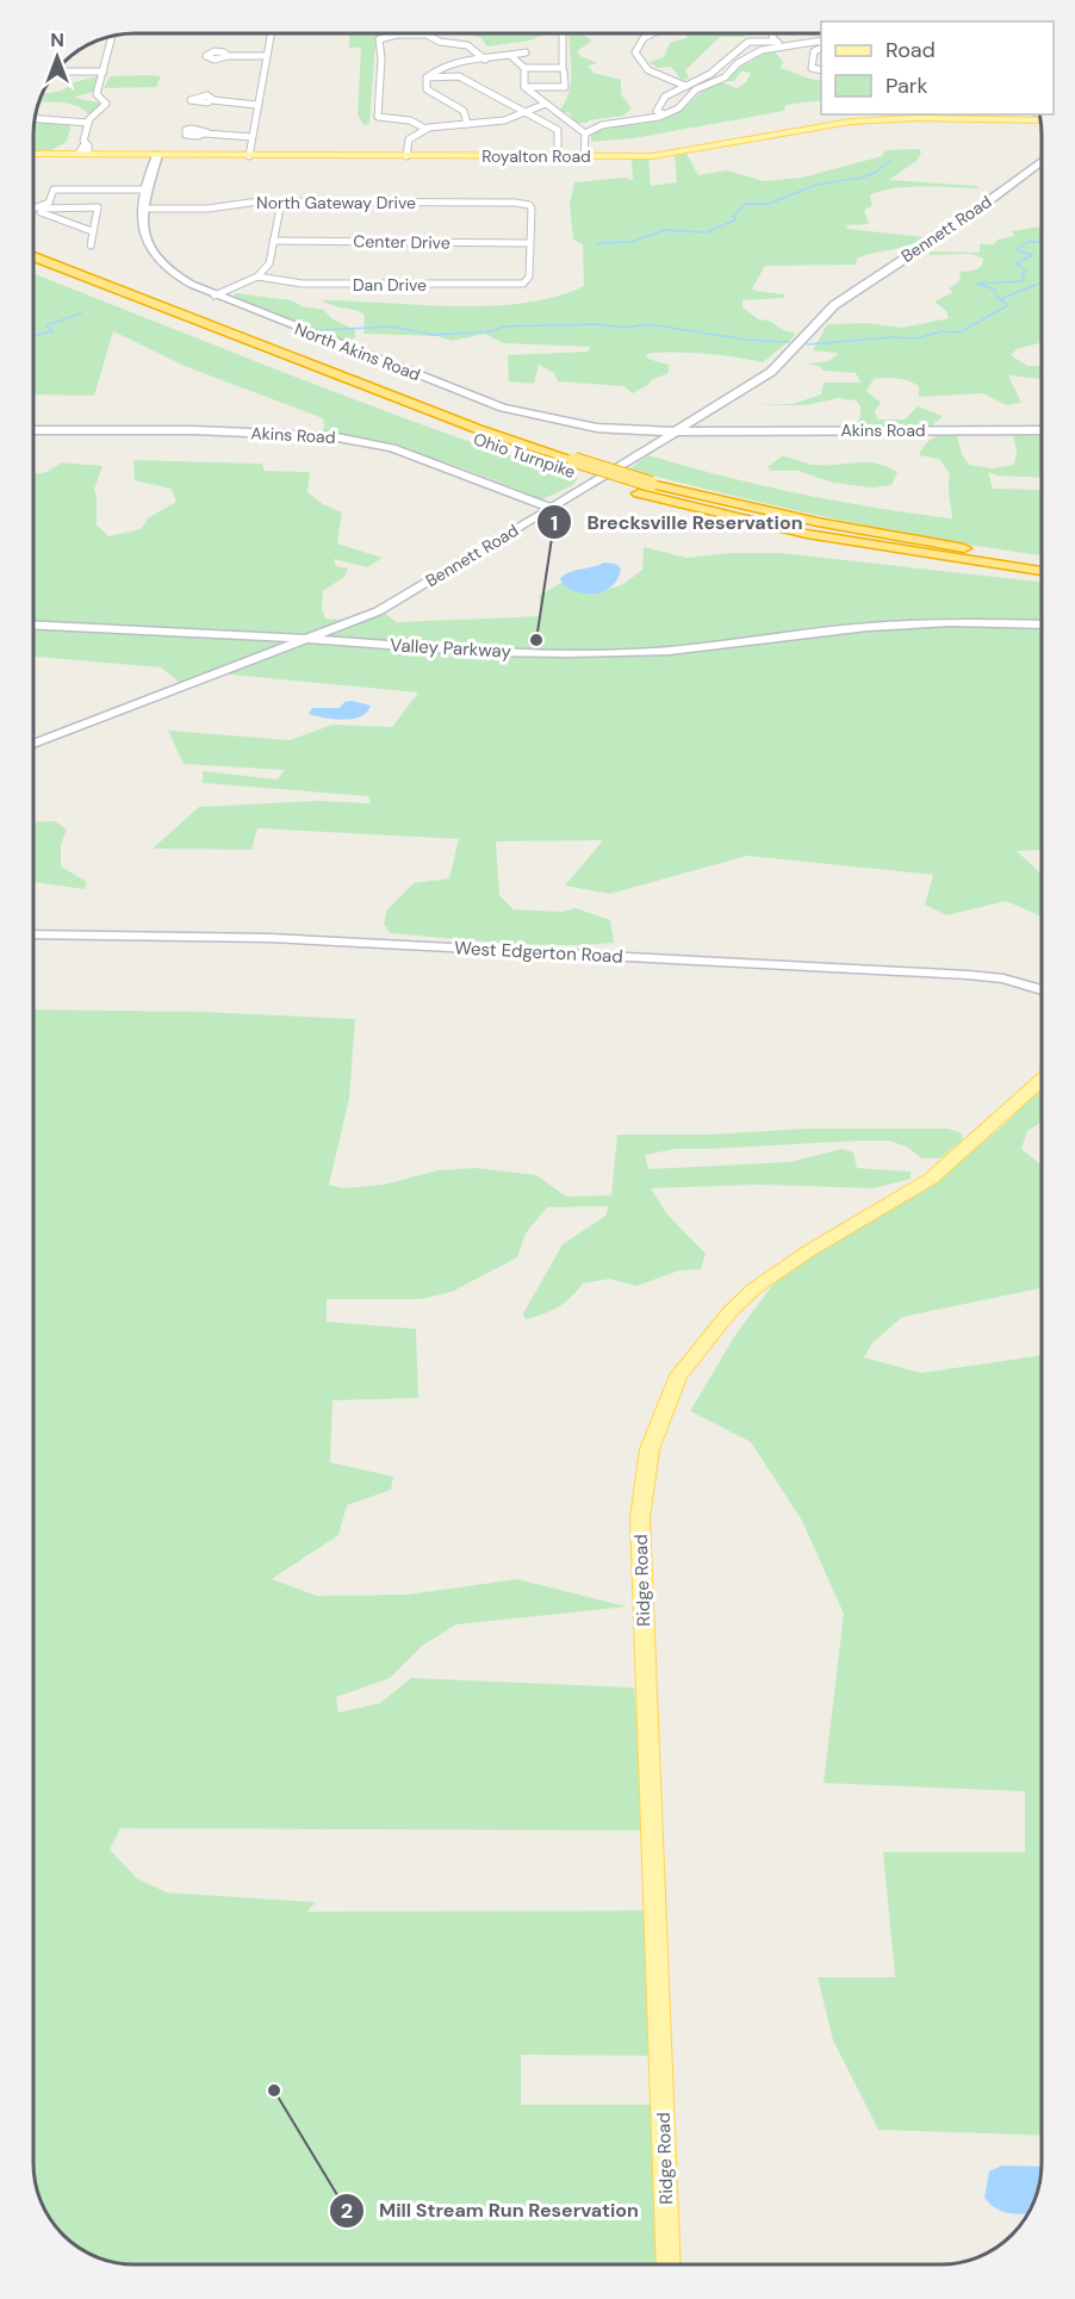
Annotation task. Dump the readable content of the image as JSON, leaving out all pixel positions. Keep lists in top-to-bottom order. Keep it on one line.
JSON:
{"streets":{"highway":["Ohio Turnpike"],"main road":["Royalton Road","Ridge Road"],"street":["North Gateway Drive","Bennett Road","Center Drive","Dan Drive","North Akins Road","Akins Road","Valley Parkway","West Edgerton Road"]},"crossings":[["Royalton Road","North Akins Road"],["North Gateway Drive","Center Drive"],["North Gateway Drive","Dan Drive"],["North Gateway Drive","North Akins Road"],["Bennett Road","North Akins Road"],["Bennett Road","Akins Road"],["Bennett Road","Valley Parkway"],["Center Drive","Dan Drive"],["North Akins Road","Akins Road"]],"places":["Brecksville Reservation","Mill Stream Run Reservation"],"legend":["Road","Park"],"north":"top"}
